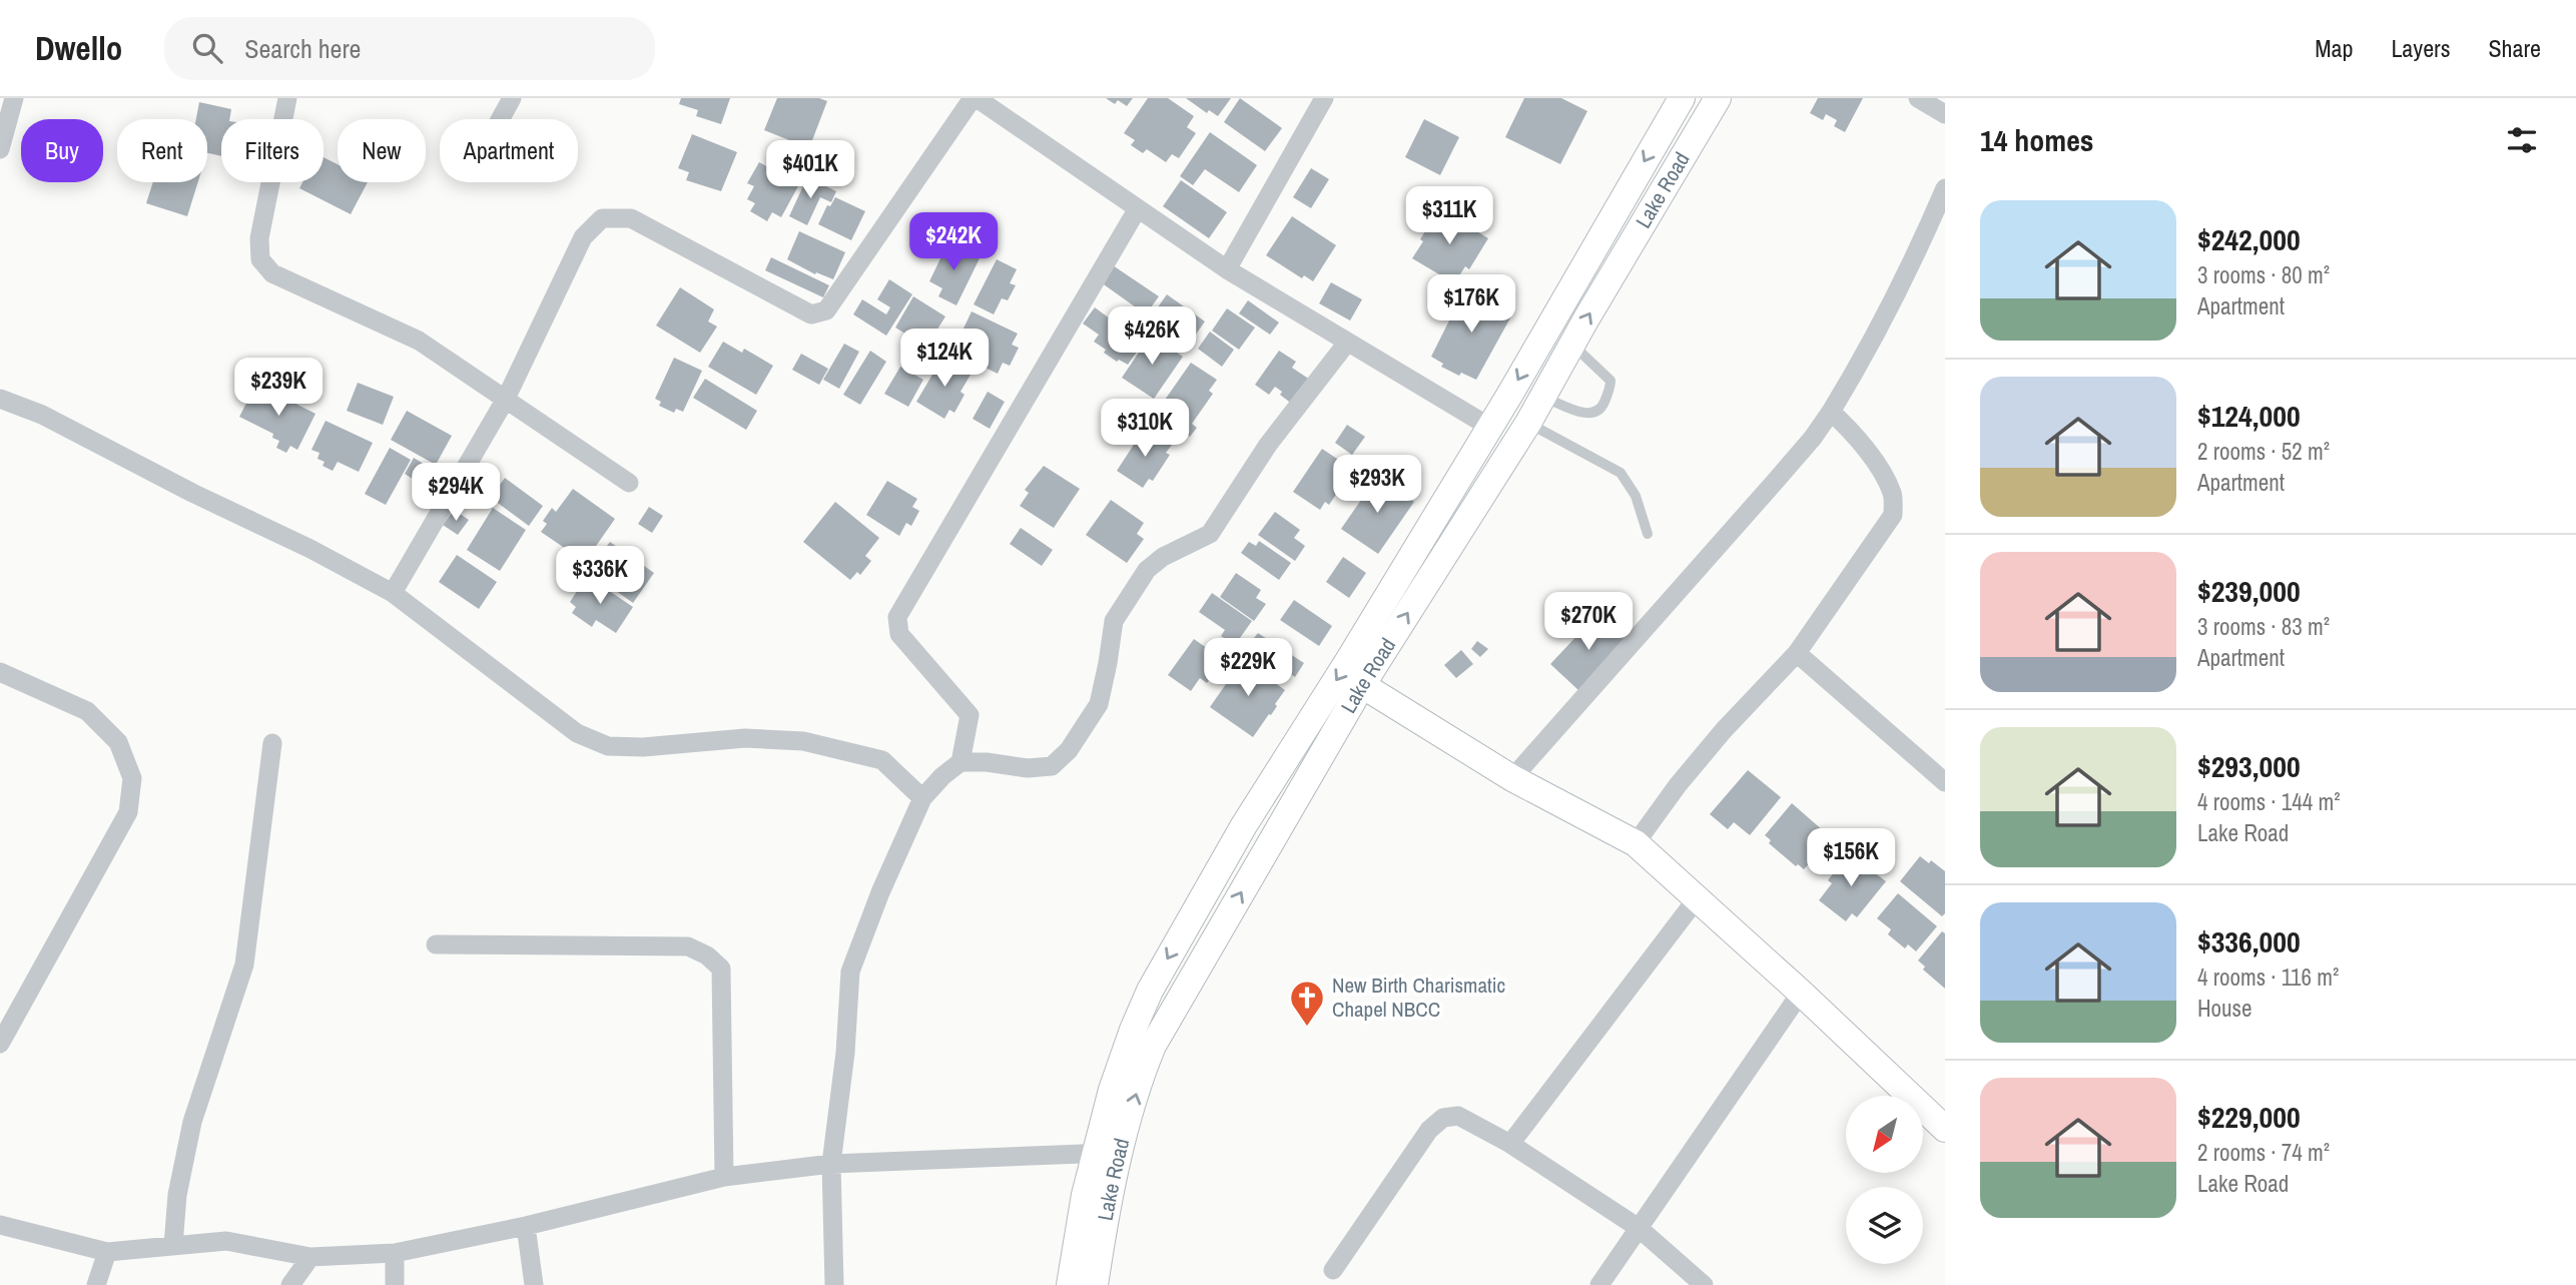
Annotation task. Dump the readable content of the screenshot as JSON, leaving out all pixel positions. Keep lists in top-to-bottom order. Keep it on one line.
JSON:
{"streets":{"main road":["Lake Road"]},"places":{"church":["New Birth Charismatic Chapel NBCC"]},"north":"bottom left","page":{"header":"Dwello","search":"Search here","nav":["Map","Layers","Share"],"heading":"14 homes","chip":["Buy","Rent","Filters","New","Apartment"],"price":["$401K","$311K","$242K","$176K","$426K","$124K","$239K","$310K","$293K","$294K","$336K","$270K","$229K","$156K"],"list":[{"name":"$242,000","note":"3 rooms · 80 m² · Apartment"},{"name":"$124,000","note":"2 rooms · 52 m² · Apartment"},{"name":"$239,000","note":"3 rooms · 83 m² · Apartment"},{"name":"$293,000","note":"4 rooms · 144 m² · Lake Road"},{"name":"$336,000","note":"4 rooms · 116 m² · House"},{"name":"$229,000","note":"2 rooms · 74 m² · Lake Road"}]}}
